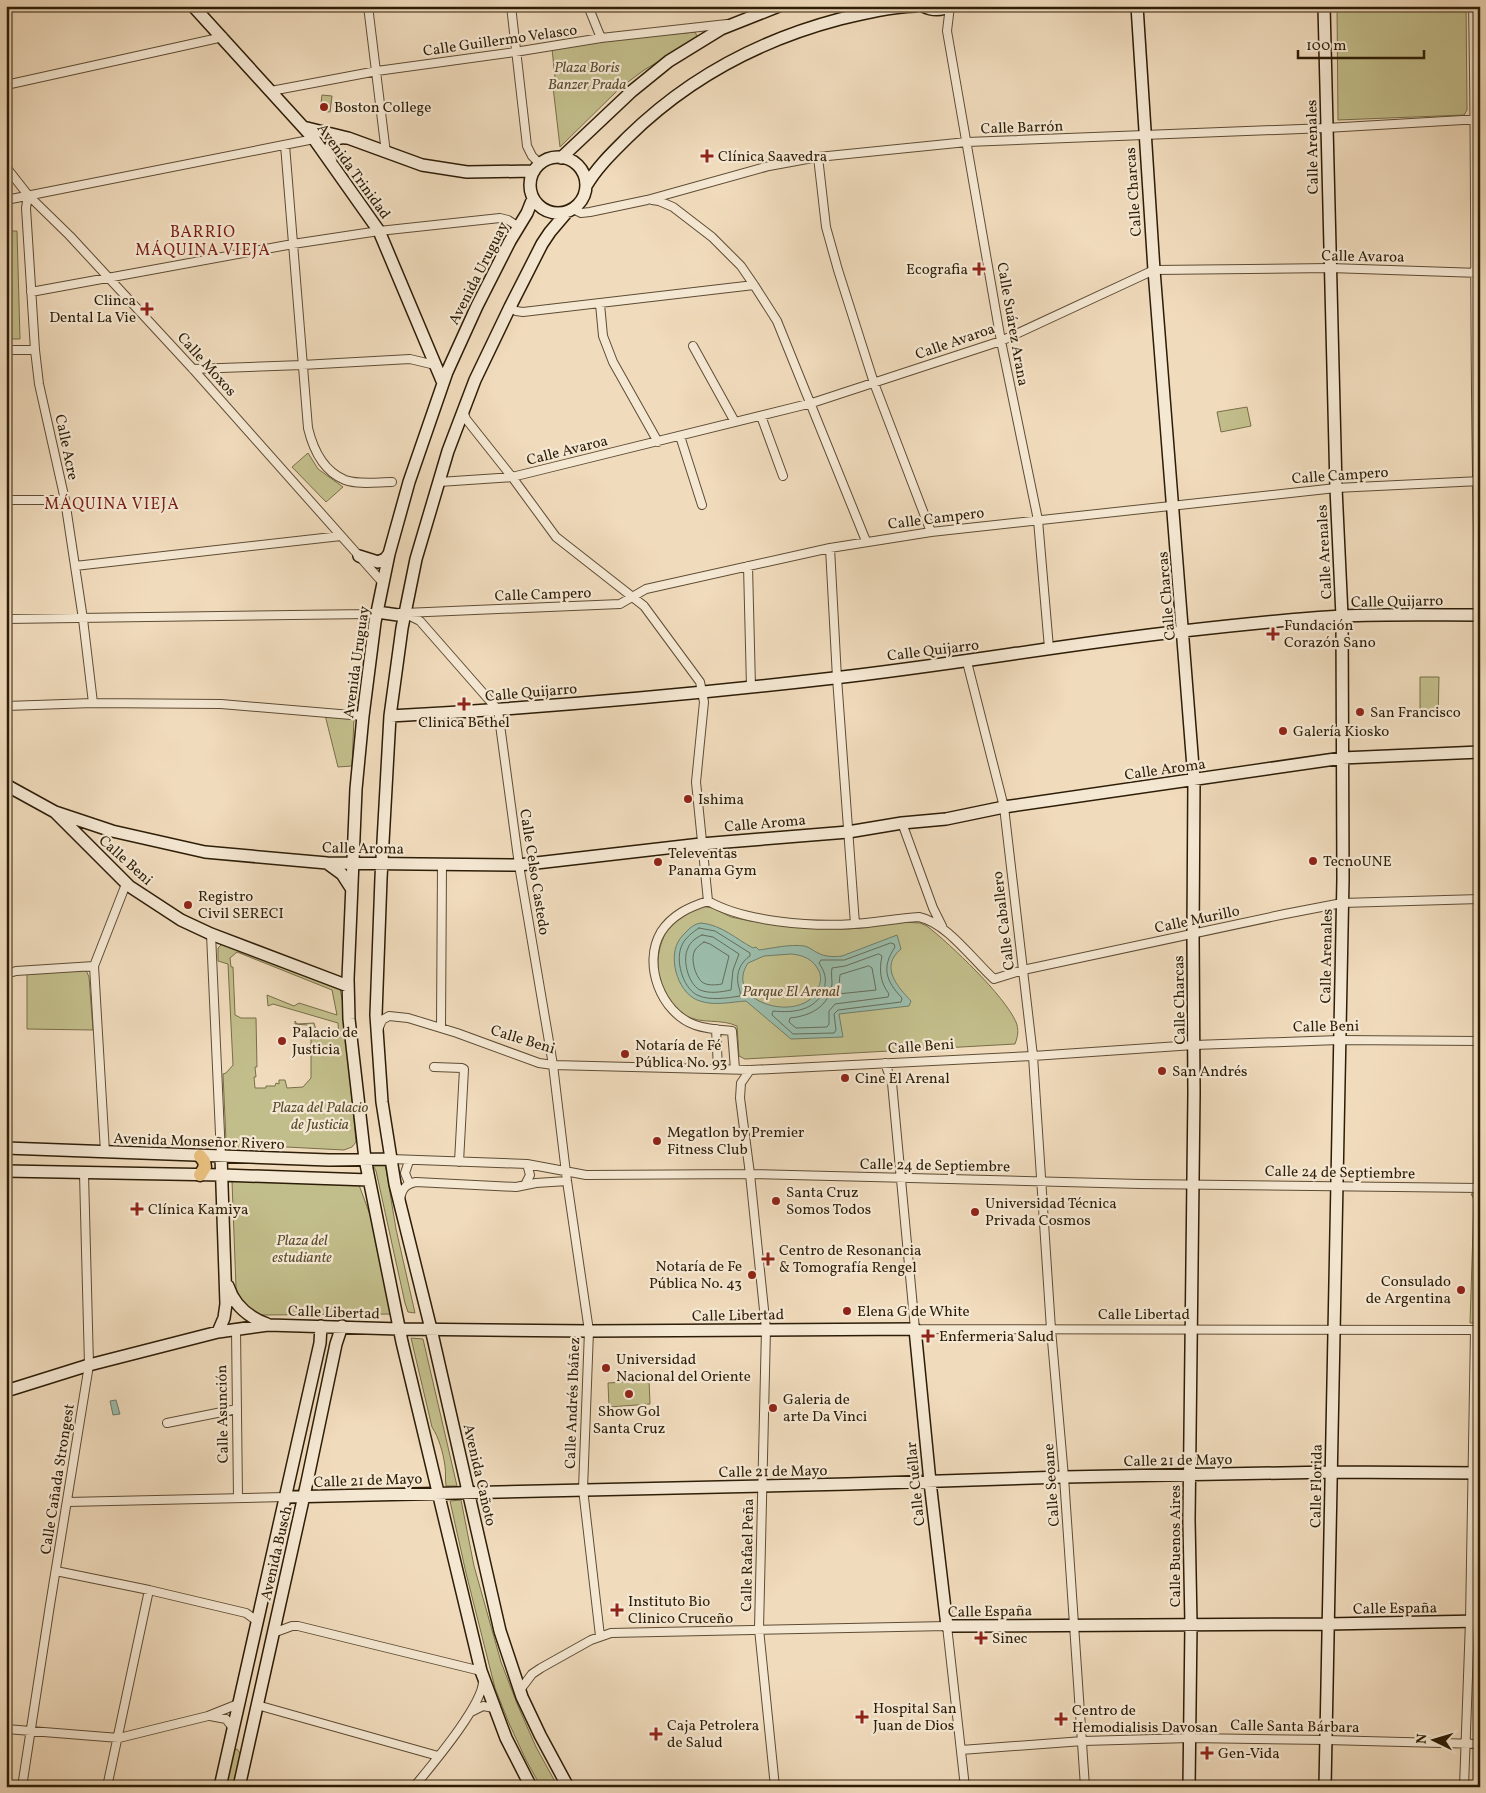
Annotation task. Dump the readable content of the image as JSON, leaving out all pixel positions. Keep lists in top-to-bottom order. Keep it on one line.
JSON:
{"streets":{"street":["Calle Guillermo Velasco","Calle Barrón","Calle Arenales","Avenida Trinidad","Calle Charcas","Calle Avaroa","Avenida Uruguay","Calle Suárez Arana","Calle Moxos","Calle Acre","Calle Campero","Calle Quijarro","Calle Aroma","Calle Beni","Calle Celso Castedo","Calle Murillo","Calle Caballero","Avenida Monseñor Rivero","Calle 24 de Septiembre","Calle Libertad","Calle Andrés Ibáñez","Calle Asunción","Calle 21 de Mayo","Avenida Cañoto","Calle Cañada Strongest","Calle Cuéllar","Calle Seoane","Calle Florida","Calle Buenos Aires","Avenida Busch","Calle Rafael Peña","Calle España","Calle Santa Bárbara"]},"crossings":[["Calle Guillermo Velasco","Avenida Trinidad"],["Calle Barrón","Calle Arenales"],["Calle Barrón","Calle Charcas"],["Calle Barrón","Avenida Uruguay"],["Calle Barrón","Calle Suárez Arana"],["Calle Arenales","Calle Avaroa"],["Calle Arenales","Calle Campero"],["Calle Arenales","Calle Quijarro"],["Calle Arenales","Calle Aroma"],["Calle Arenales","Calle Beni"],["Calle Arenales","Calle Murillo"],["Calle Arenales","Calle 24 de Septiembre"],["Calle Arenales","Calle Florida"],["Avenida Trinidad","Avenida Uruguay"],["Calle Charcas","Calle Avaroa"],["Calle Charcas","Calle Campero"],["Calle Charcas","Calle Quijarro"],["Calle Charcas","Calle Aroma"],["Calle Charcas","Calle Beni"],["Calle Charcas","Calle Murillo"],["Calle Charcas","Calle 24 de Septiembre"],["Calle Charcas","Calle Buenos Aires"],["Calle Avaroa","Calle Suárez Arana"],["Avenida Uruguay","Calle Moxos"],["Avenida Uruguay","Calle Aroma"],["Avenida Uruguay","Calle Beni"],["Avenida Uruguay","Avenida Monseñor Rivero"],["Calle Suárez Arana","Calle Campero"],["Calle Suárez Arana","Calle Quijarro"],["Calle Moxos","Calle Acre"],["Calle Quijarro","Calle Celso Castedo"],["Calle Quijarro","Calle Caballero"],["Calle Aroma","Calle Beni"],["Calle Aroma","Calle Celso Castedo"],["Calle Aroma","Calle Murillo"],["Calle Aroma","Calle Caballero"],["Calle Beni","Calle Celso Castedo"],["Calle Beni","Calle Caballero"],["Calle Beni","Calle Cuéllar"],["Calle Beni","Calle Rafael Peña"],["Calle Celso Castedo","Calle 24 de Septiembre"],["Calle Celso Castedo","Calle Andrés Ibáñez"],["Calle Murillo","Calle Caballero"],["Calle Caballero","Calle 24 de Septiembre"],["Calle Caballero","Calle Seoane"],["Avenida Monseñor Rivero","Calle 24 de Septiembre"],["Avenida Monseñor Rivero","Avenida Cañoto"],["Calle 24 de Septiembre","Calle Andrés Ibáñez"],["Calle 24 de Septiembre","Avenida Cañoto"],["Calle 24 de Septiembre","Calle Cuéllar"],["Calle 24 de Septiembre","Calle Seoane"],["Calle 24 de Septiembre","Calle Florida"],["Calle 24 de Septiembre","Calle Buenos Aires"],["Calle 24 de Septiembre","Calle Rafael Peña"],["Calle Libertad","Calle Andrés Ibáñez"],["Calle Libertad","Calle Asunción"],["Calle Libertad","Avenida Cañoto"],["Calle Libertad","Calle Cañada Strongest"],["Calle Libertad","Calle Cuéllar"],["Calle Libertad","Calle Seoane"],["Calle Libertad","Calle Florida"],["Calle Libertad","Calle Buenos Aires"],["Calle Libertad","Avenida Busch"],["Calle Libertad","Calle Rafael Peña"],["Calle Andrés Ibáñez","Calle 21 de Mayo"],["Calle Andrés Ibáñez","Calle España"],["Calle Asunción","Calle 21 de Mayo"],["Calle 21 de Mayo","Avenida Cañoto"],["Calle 21 de Mayo","Calle Cañada Strongest"],["Calle 21 de Mayo","Calle Cuéllar"],["Calle 21 de Mayo","Calle Seoane"],["Calle 21 de Mayo","Calle Florida"],["Calle 21 de Mayo","Calle Buenos Aires"],["Calle 21 de Mayo","Avenida Busch"],["Calle 21 de Mayo","Calle Rafael Peña"],["Avenida Cañoto","Calle España"],["Calle Cuéllar","Calle España"],["Calle Cuéllar","Calle Santa Bárbara"],["Calle Seoane","Calle España"],["Calle Seoane","Calle Santa Bárbara"],["Calle Florida","Calle España"],["Calle Florida","Calle Santa Bárbara"],["Calle Buenos Aires","Calle España"],["Calle Buenos Aires","Calle Santa Bárbara"],["Calle Rafael Peña","Calle España"]],"districts":["BARRIO MÁQUINA VIEJA","MÁQUINA VIEJA"],"parks":["Plaza Boris Banzer Prada","Parque El Arenal","Plaza del Palacio de Justicia","Plaza del estudiante"],"places":{"other":["Boston College","San Francisco","Galería Kiosko","Ishima","TecnoUNE","Televentas Panama Gym","Registro Civil SERECI","Palacio de Justicia","Notaría de Fé Pública No. 93","San Andrés","Cine El Arenal","Megatlon by Premier Fitness Club","Santa Cruz Somos Todos","Universidad Técnica Privada Cosmos","Notaría de Fe Pública No. 43","Consulado de Argentina","Elena G de White","Universidad Nacional del Oriente","Show Gol Santa Cruz","Galeria de arte Da Vinci"],"health":["Clínica Saavedra","Ecografia","Clinca Dental La Vie","Fundación Corazón Sano","Clinica Bethel","Clínica Kamiya","Centro de Resonancia & Tomografía Rengel","Enfermeria Salud","Instituto Bio Clinico Cruceño","Sinec","Hospital San Juan de Dios","Centro de Hemodialisis Davosan","Caja Petrolera de Salud","Gen-Vida"]},"scale_bar":"100 m","north":"left"}
